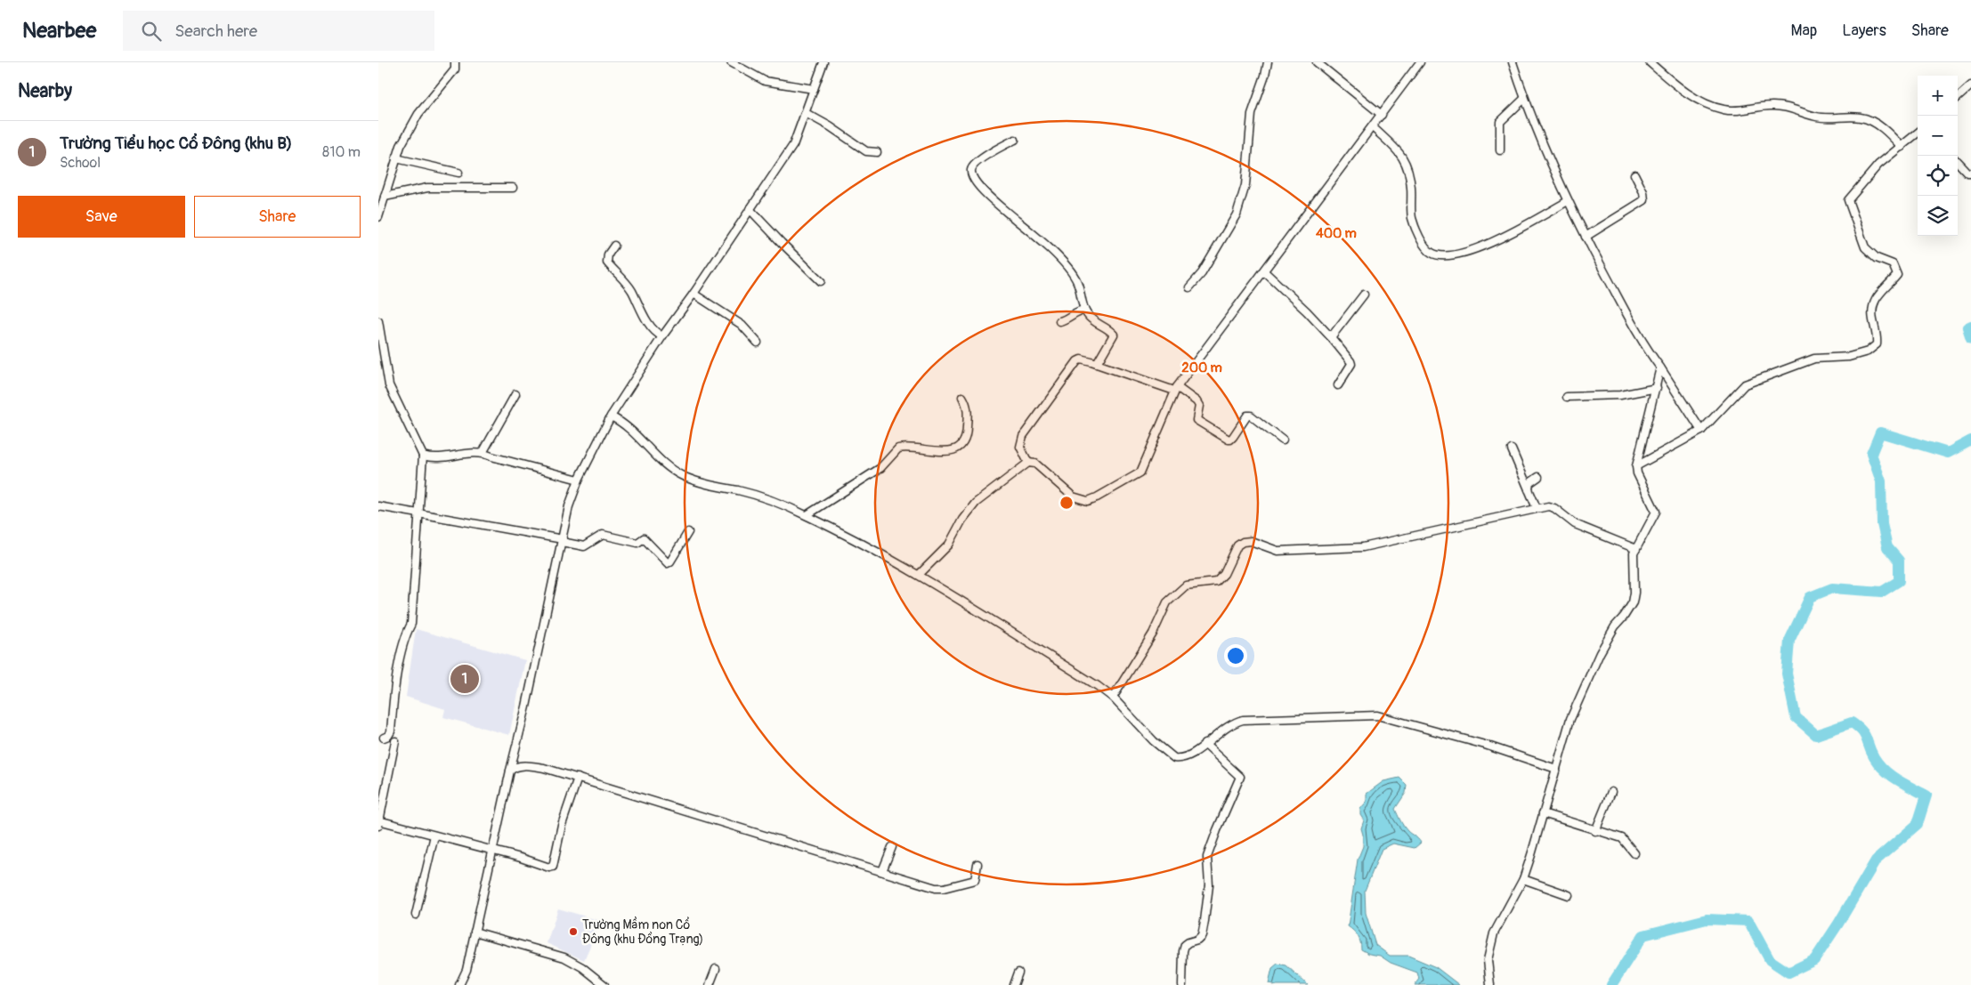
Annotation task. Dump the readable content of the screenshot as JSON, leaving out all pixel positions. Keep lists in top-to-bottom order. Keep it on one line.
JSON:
{"places":["Trường Mầm non Cổ Đông (khu Đồng Trạng)"],"page":{"header":"Nearbee","search":"Search here","nav":["Map","Layers","Share"],"heading":"Nearby","map_buttons":["+","−"],"list":[{"mark":"1","name":"Trường Tiểu học Cổ Đông (khu B)","note":"School","value":"810 m"}],"buttons":["Save","Share"],"pins":"1"},"rings":["400 m","200 m"]}
